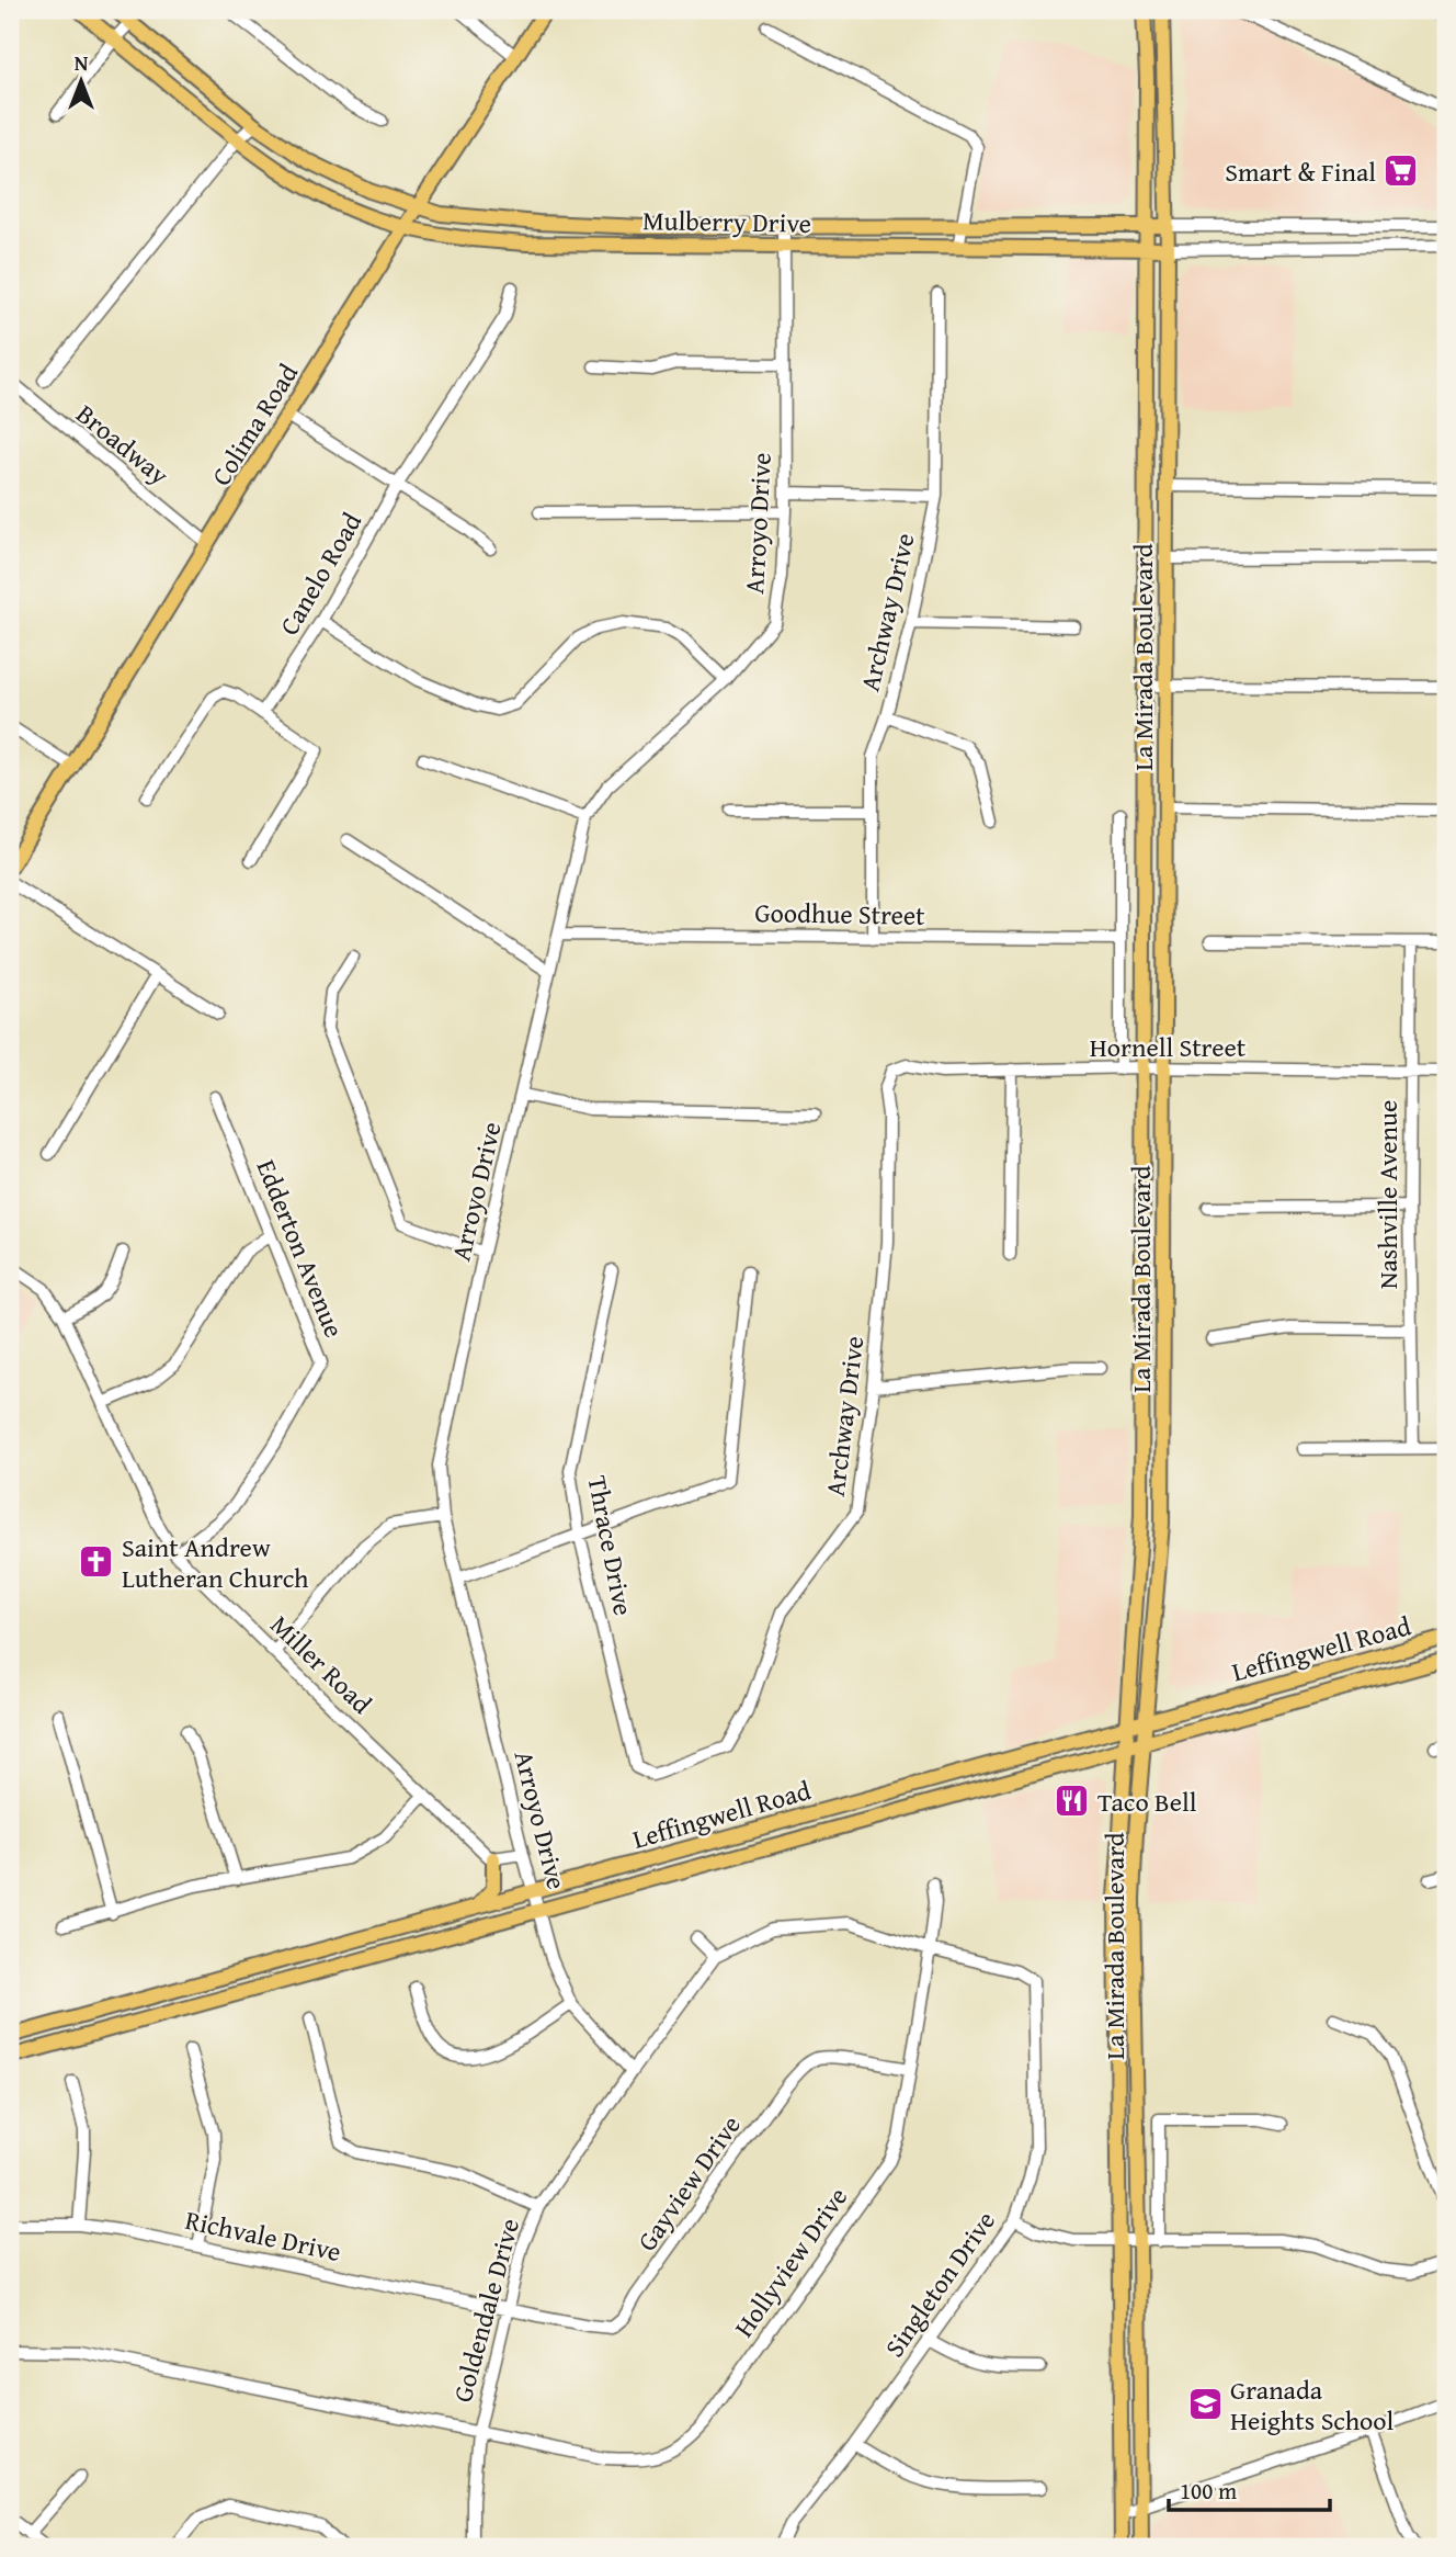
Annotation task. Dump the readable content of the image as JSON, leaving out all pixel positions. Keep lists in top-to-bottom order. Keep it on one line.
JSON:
{"streets":{"main road":["Mulberry Drive","Colima Road","La Mirada Boulevard","Leffingwell Road"],"street":["Broadway","Arroyo Drive","Canelo Road","Archway Drive","Goodhue Street","Hornell Street","Nashville Avenue","Edderton Avenue","Thrace Drive","Miller Road","Gayview Drive","Richvale Drive","Hollyview Drive","Singleton Drive","Goldendale Drive"]},"crossings":[["Mulberry Drive","Colima Road"],["Mulberry Drive","Arroyo Drive"],["Mulberry Drive","La Mirada Boulevard"],["Colima Road","Broadway"],["Arroyo Drive","Goodhue Street"],["Arroyo Drive","Leffingwell Road"],["Arroyo Drive","Goldendale Drive"],["Archway Drive","Goodhue Street"],["Archway Drive","Hornell Street"],["Archway Drive","Thrace Drive"],["La Mirada Boulevard","Hornell Street"],["La Mirada Boulevard","Leffingwell Road"],["Hornell Street","Nashville Avenue"],["Edderton Avenue","Miller Road"],["Gayview Drive","Richvale Drive"],["Gayview Drive","Hollyview Drive"],["Gayview Drive","Goldendale Drive"],["Richvale Drive","Goldendale Drive"],["Hollyview Drive","Singleton Drive"],["Hollyview Drive","Goldendale Drive"],["Singleton Drive","Goldendale Drive"]],"places":{"supermarket":["Smart & Final"],"church":["Saint Andrew Lutheran Church"],"restaurant":["Taco Bell"],"school or university":["Granada Heights School"]},"scale_bar":"100 m","north":"top"}
